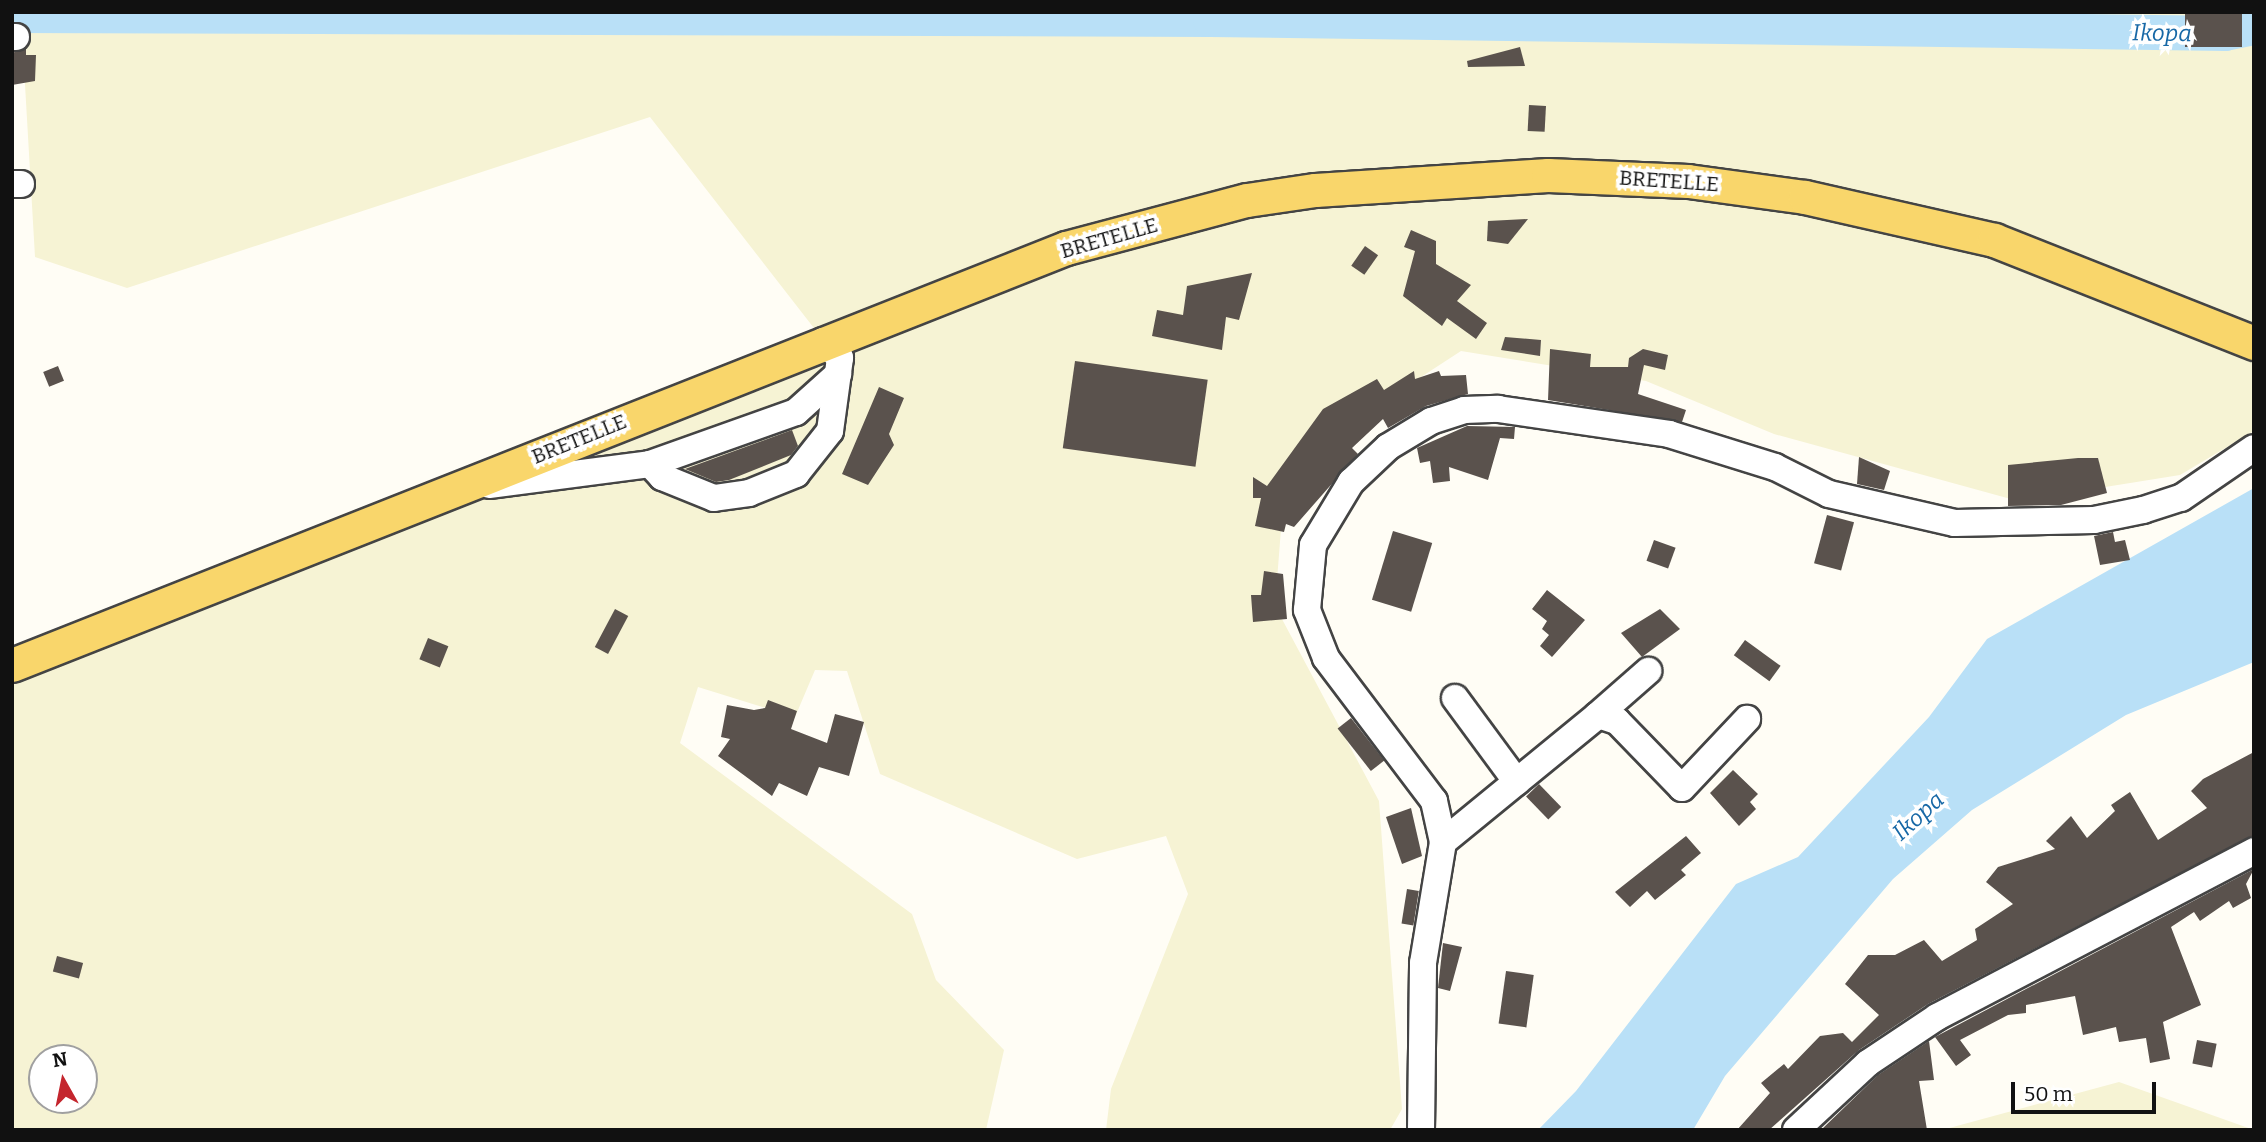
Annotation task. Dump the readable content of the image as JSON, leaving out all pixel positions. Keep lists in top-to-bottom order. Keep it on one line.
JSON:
{"streets":{"main road":["BRETELLE"]},"water":["Ikopa"],"scale_bar":"50 m","north":"top"}
